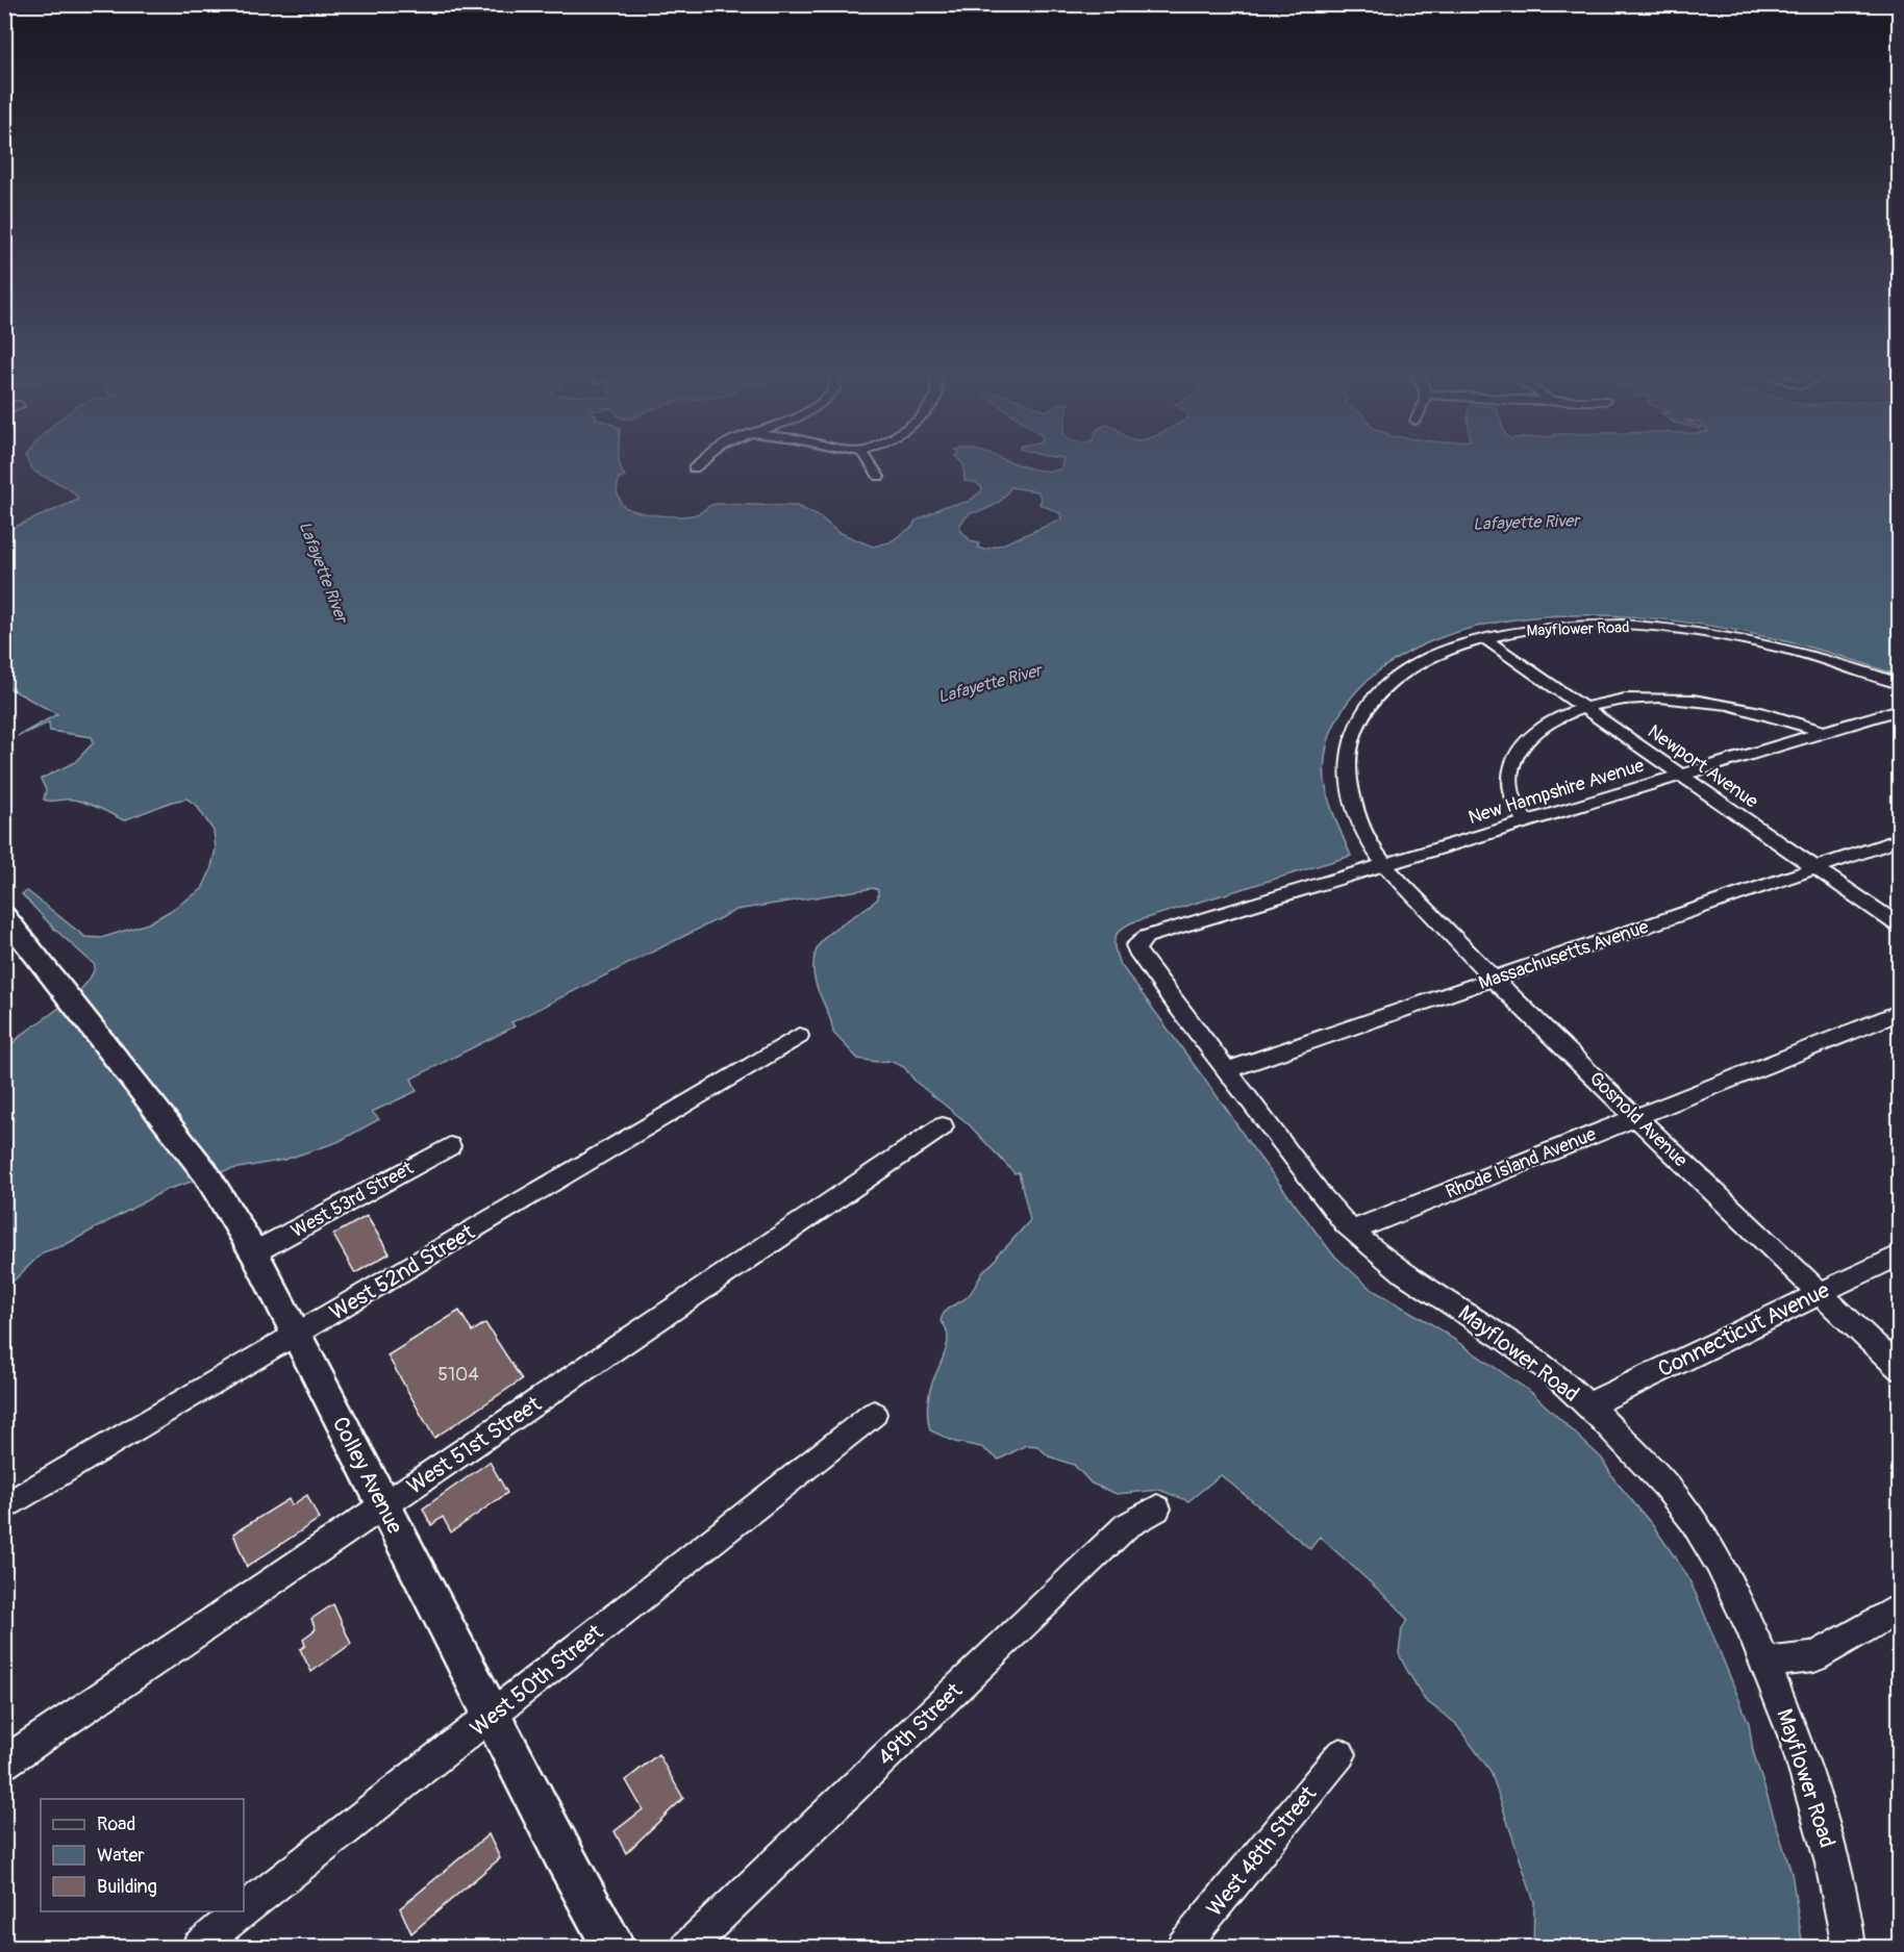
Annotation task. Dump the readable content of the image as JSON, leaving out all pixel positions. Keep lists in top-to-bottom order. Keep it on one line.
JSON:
{"streets":{"main road":["Colley Avenue"],"street":["Mayflower Road","Newport Avenue","New Hampshire Avenue","Massachusetts Avenue","Gosnold Avenue","Rhode Island Avenue","West 53rd Street","West 52nd Street","Connecticut Avenue","West 51st Street","West 50th Street","49th Street","West 48th Street"]},"crossings":[["Mayflower Road","Newport Avenue"],["Mayflower Road","New Hampshire Avenue"],["Mayflower Road","Massachusetts Avenue"],["Mayflower Road","Gosnold Avenue"],["Mayflower Road","Rhode Island Avenue"],["Mayflower Road","Connecticut Avenue"],["Newport Avenue","New Hampshire Avenue"],["Newport Avenue","Massachusetts Avenue"],["New Hampshire Avenue","Gosnold Avenue"],["Massachusetts Avenue","Gosnold Avenue"],["Gosnold Avenue","Rhode Island Avenue"],["Gosnold Avenue","Connecticut Avenue"],["West 53rd Street","Colley Avenue"],["West 52nd Street","Colley Avenue"],["West 51st Street","Colley Avenue"],["Colley Avenue","West 50th Street"]],"water":["Lafayette River"],"house_numbers":["5104"],"legend":["Road","Water","Building"]}
